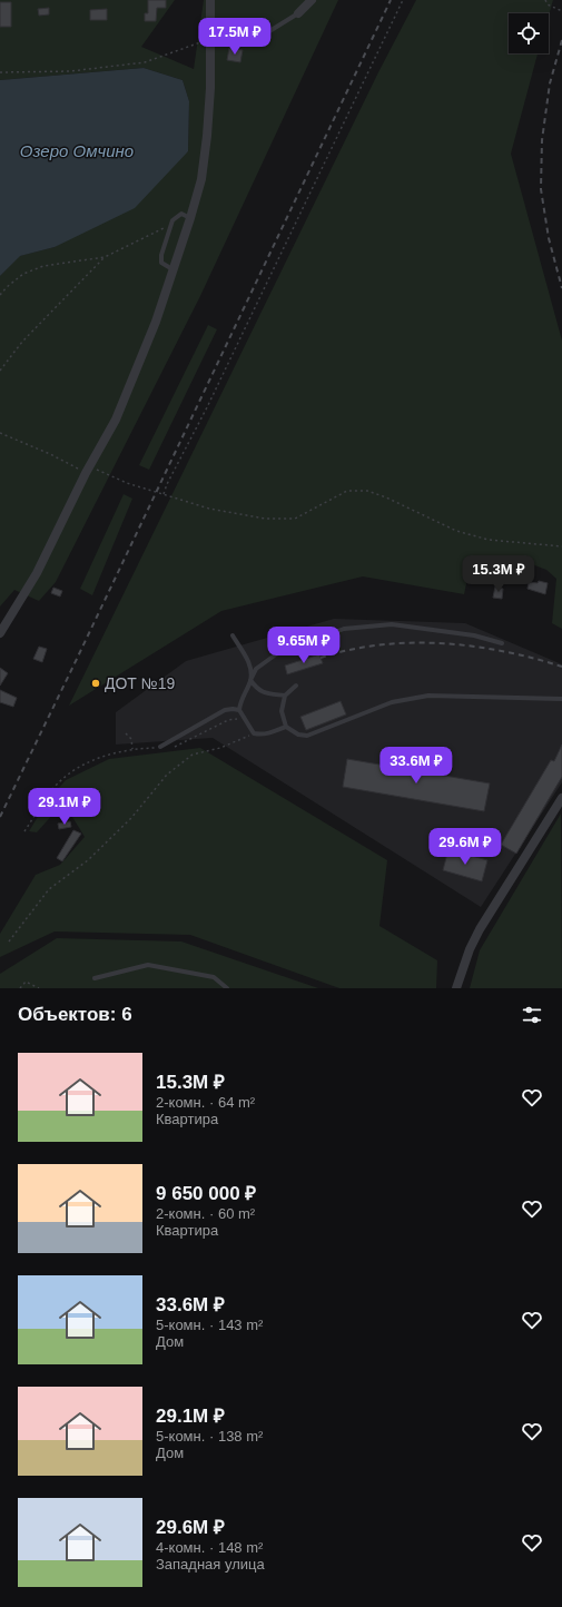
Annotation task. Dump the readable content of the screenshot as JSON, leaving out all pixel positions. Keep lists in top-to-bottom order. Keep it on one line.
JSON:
{"water":["Озеро Омчино"],"places":["ДОТ №19"],"page":{"price":["17.5M ₽","15.3M ₽","9.65M ₽","33.6M ₽","29.1M ₽","29.6M ₽"],"heading":"Объектов: 6","list":[{"name":"15.3M ₽","note":"2-комн. · 64 m² · Квартира"},{"name":"9 650 000 ₽","note":"2-комн. · 60 m² · Квартира"},{"name":"33.6M ₽","note":"5-комн. · 143 m² · Дом"},{"name":"29.1M ₽","note":"5-комн. · 138 m² · Дом"},{"name":"29.6M ₽","note":"4-комн. · 148 m² · Западная улица"}]}}
